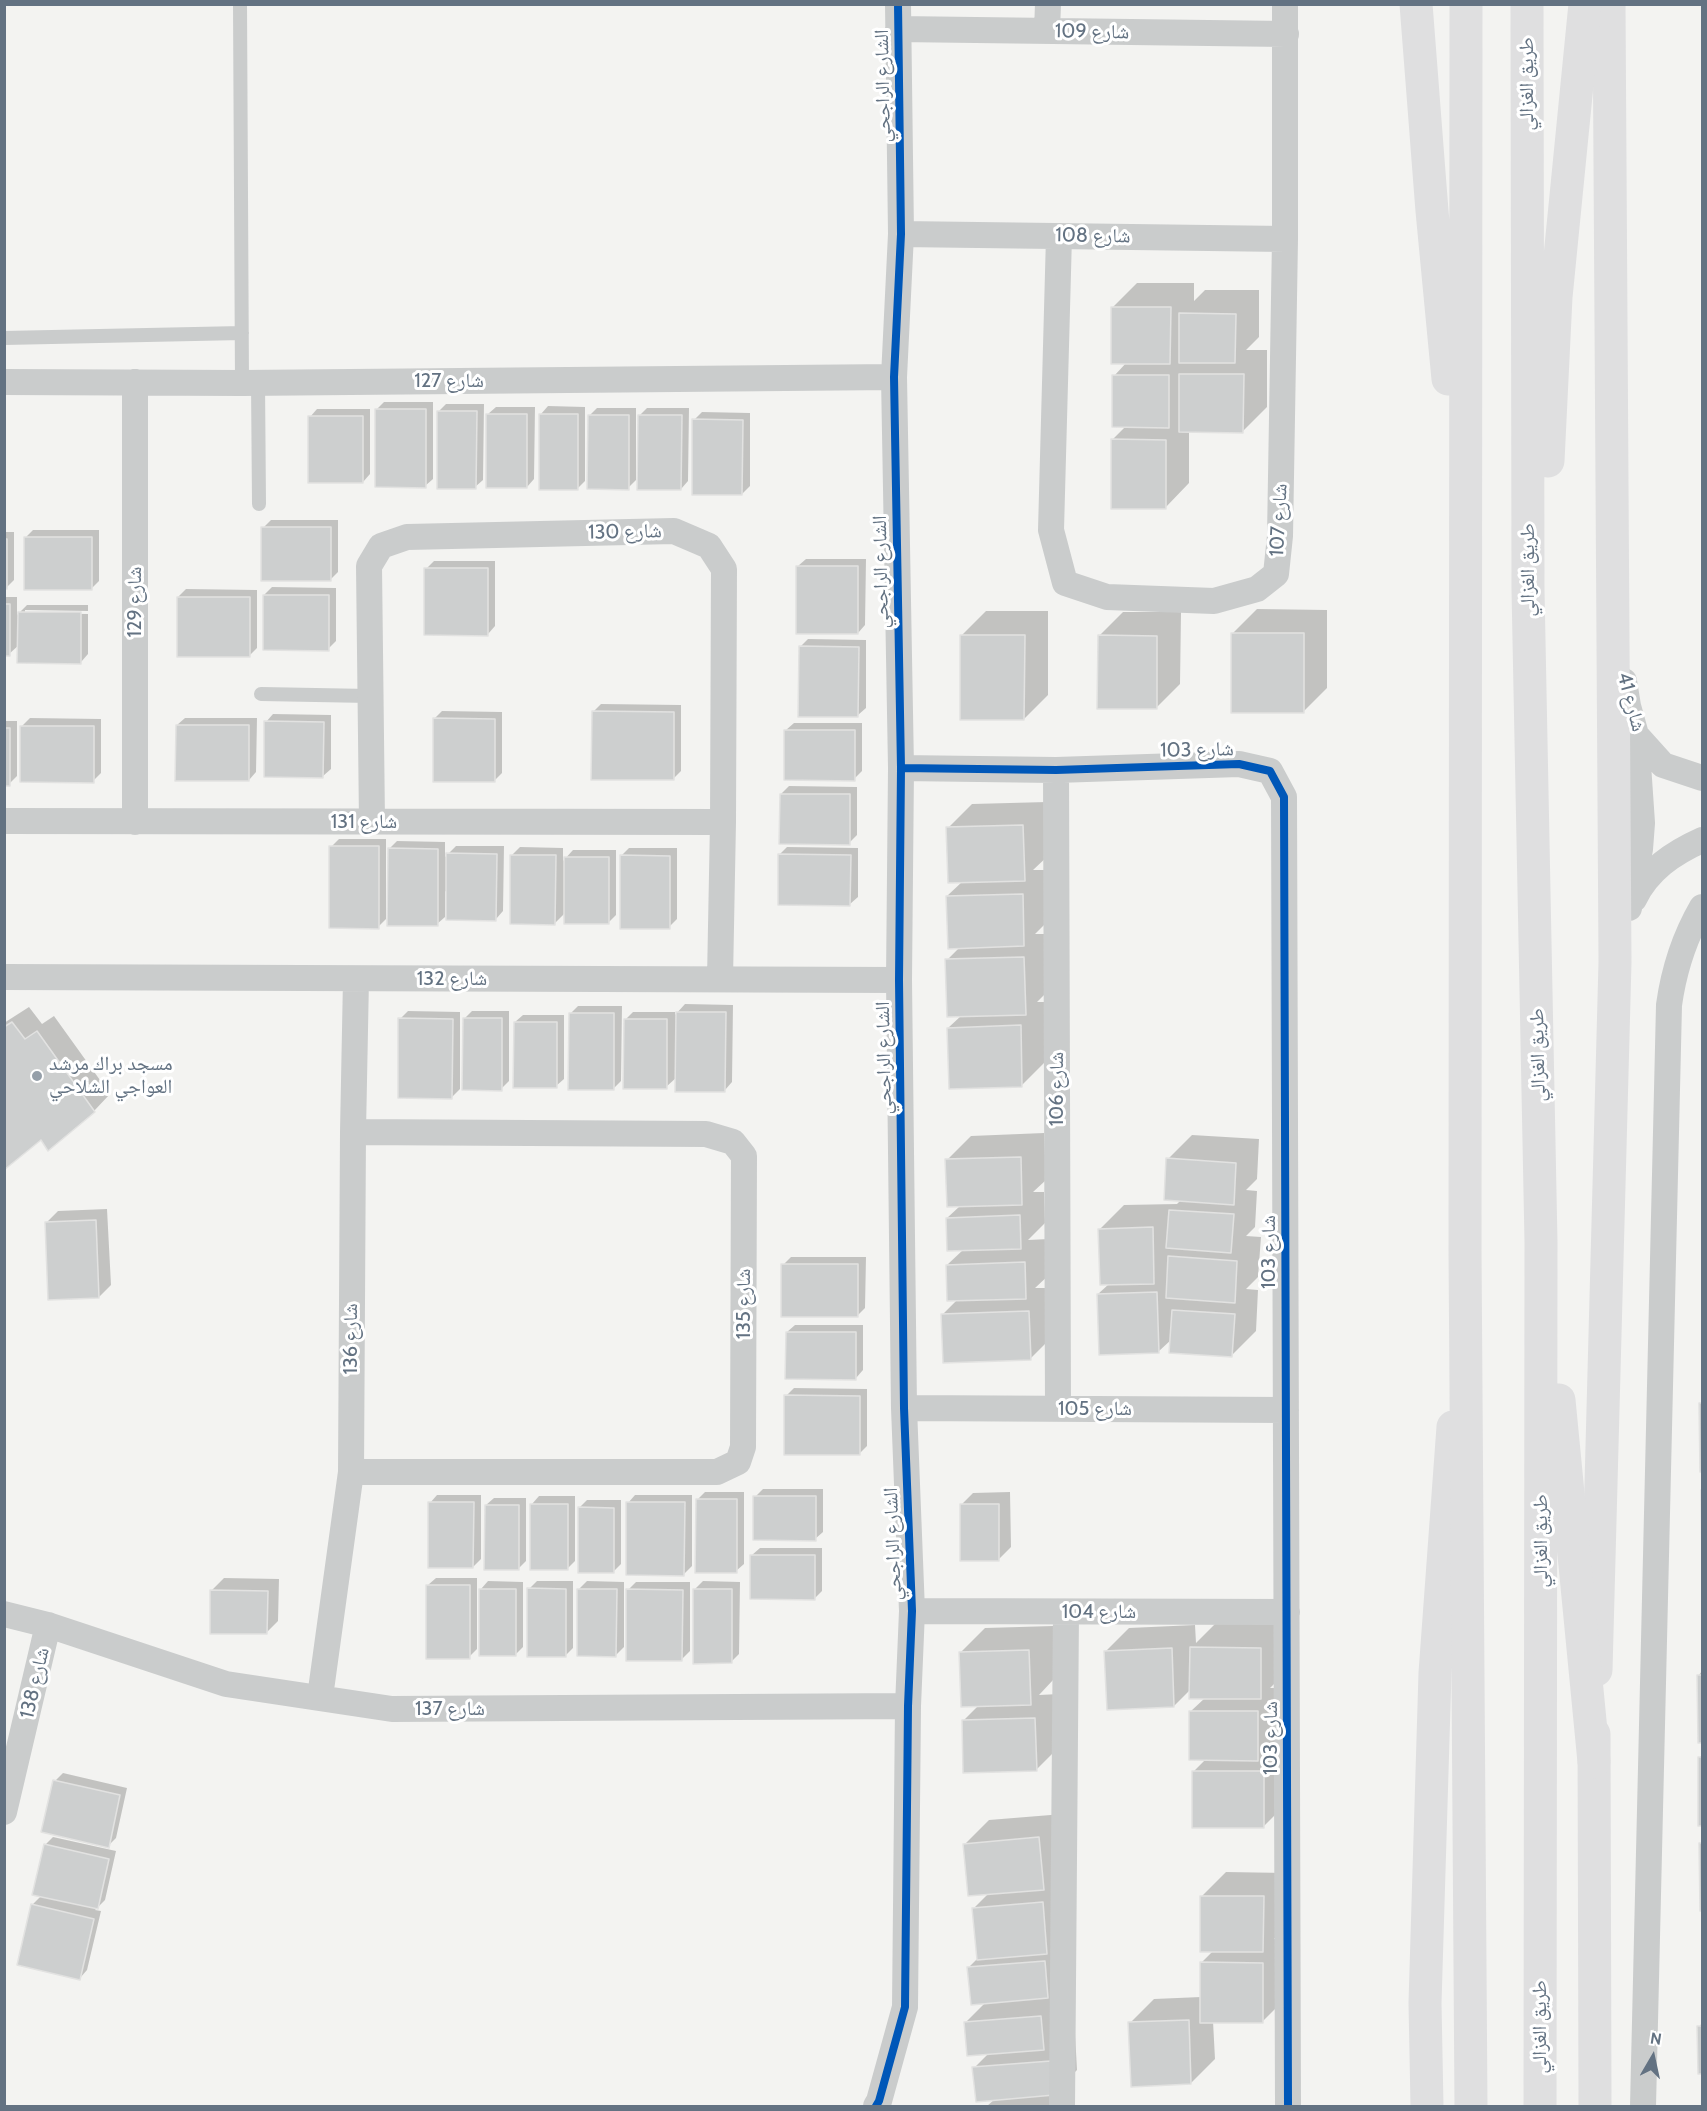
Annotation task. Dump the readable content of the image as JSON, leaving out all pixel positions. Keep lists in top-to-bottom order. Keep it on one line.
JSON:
{"streets":{"main road":["طريق الغزالي"],"street":["شارع 109","الشارع الراجحي","شارع 108","شارع 127","شارع 107","شارع 130","شارع 129","شارع 41","شارع 103","شارع 131","شارع 132","شارع 106","شارع 135","شارع 136","شارع 105","شارع 104","شارع 138","شارع 137"]},"crossings":[["شارع 109","الشارع الراجحي"],["شارع 109","شارع 107"],["الشارع الراجحي","شارع 108"],["الشارع الراجحي","شارع 127"],["الشارع الراجحي","شارع 103"],["الشارع الراجحي","شارع 132"],["الشارع الراجحي","شارع 105"],["الشارع الراجحي","شارع 104"],["الشارع الراجحي","شارع 137"],["شارع 108","شارع 107"],["شارع 127","شارع 129"],["شارع 130","شارع 131"],["شارع 130","شارع 132"],["شارع 129","شارع 131"],["شارع 103","شارع 106"],["شارع 103","شارع 105"],["شارع 103","شارع 104"],["شارع 132","شارع 136"],["شارع 106","شارع 105"],["شارع 135","شارع 136"],["شارع 136","شارع 137"],["شارع 138","شارع 137"]],"places":["مسجد براك مرشد العواجي الشلاحي"],"north":"top"}
